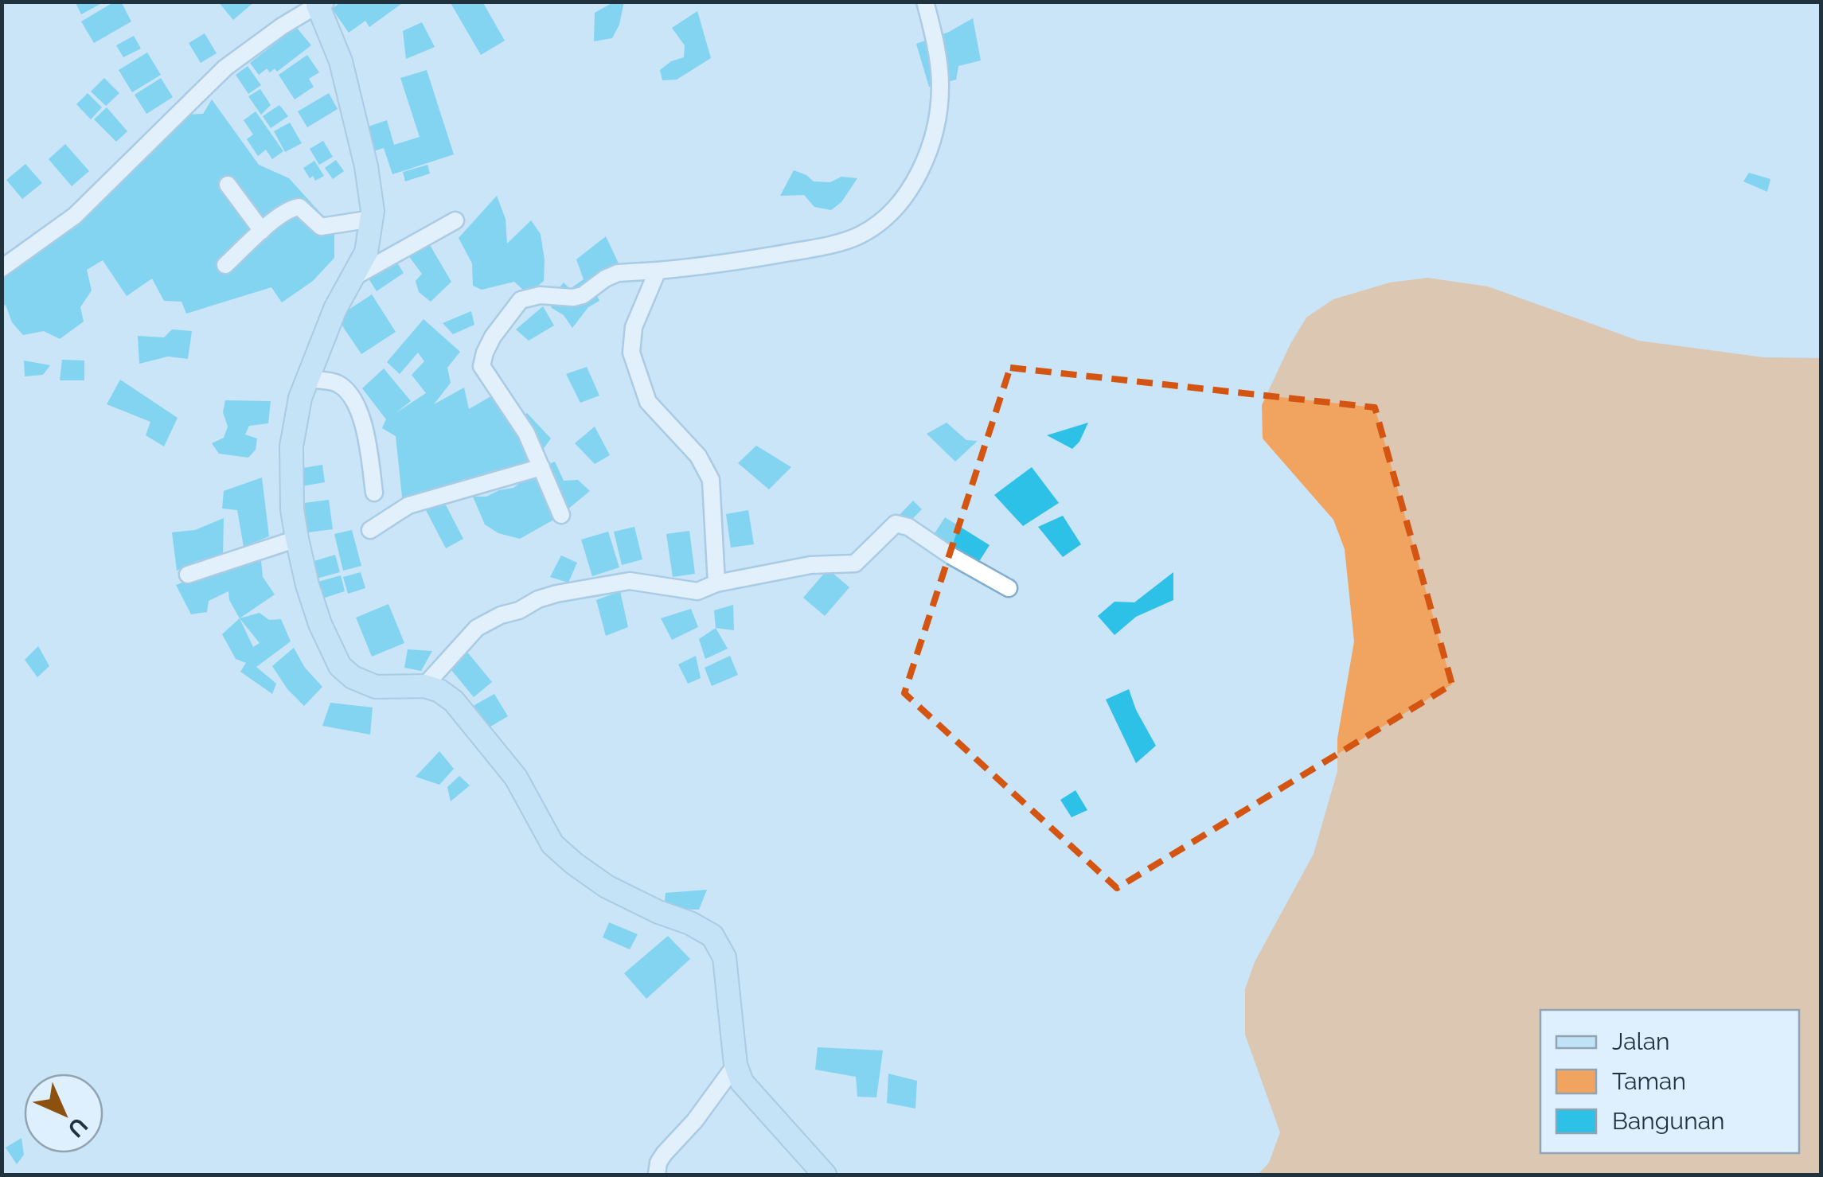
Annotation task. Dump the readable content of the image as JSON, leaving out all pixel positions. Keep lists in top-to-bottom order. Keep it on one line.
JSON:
{"legend":["Jalan","Taman","Bangunan"],"north":"bottom right"}
